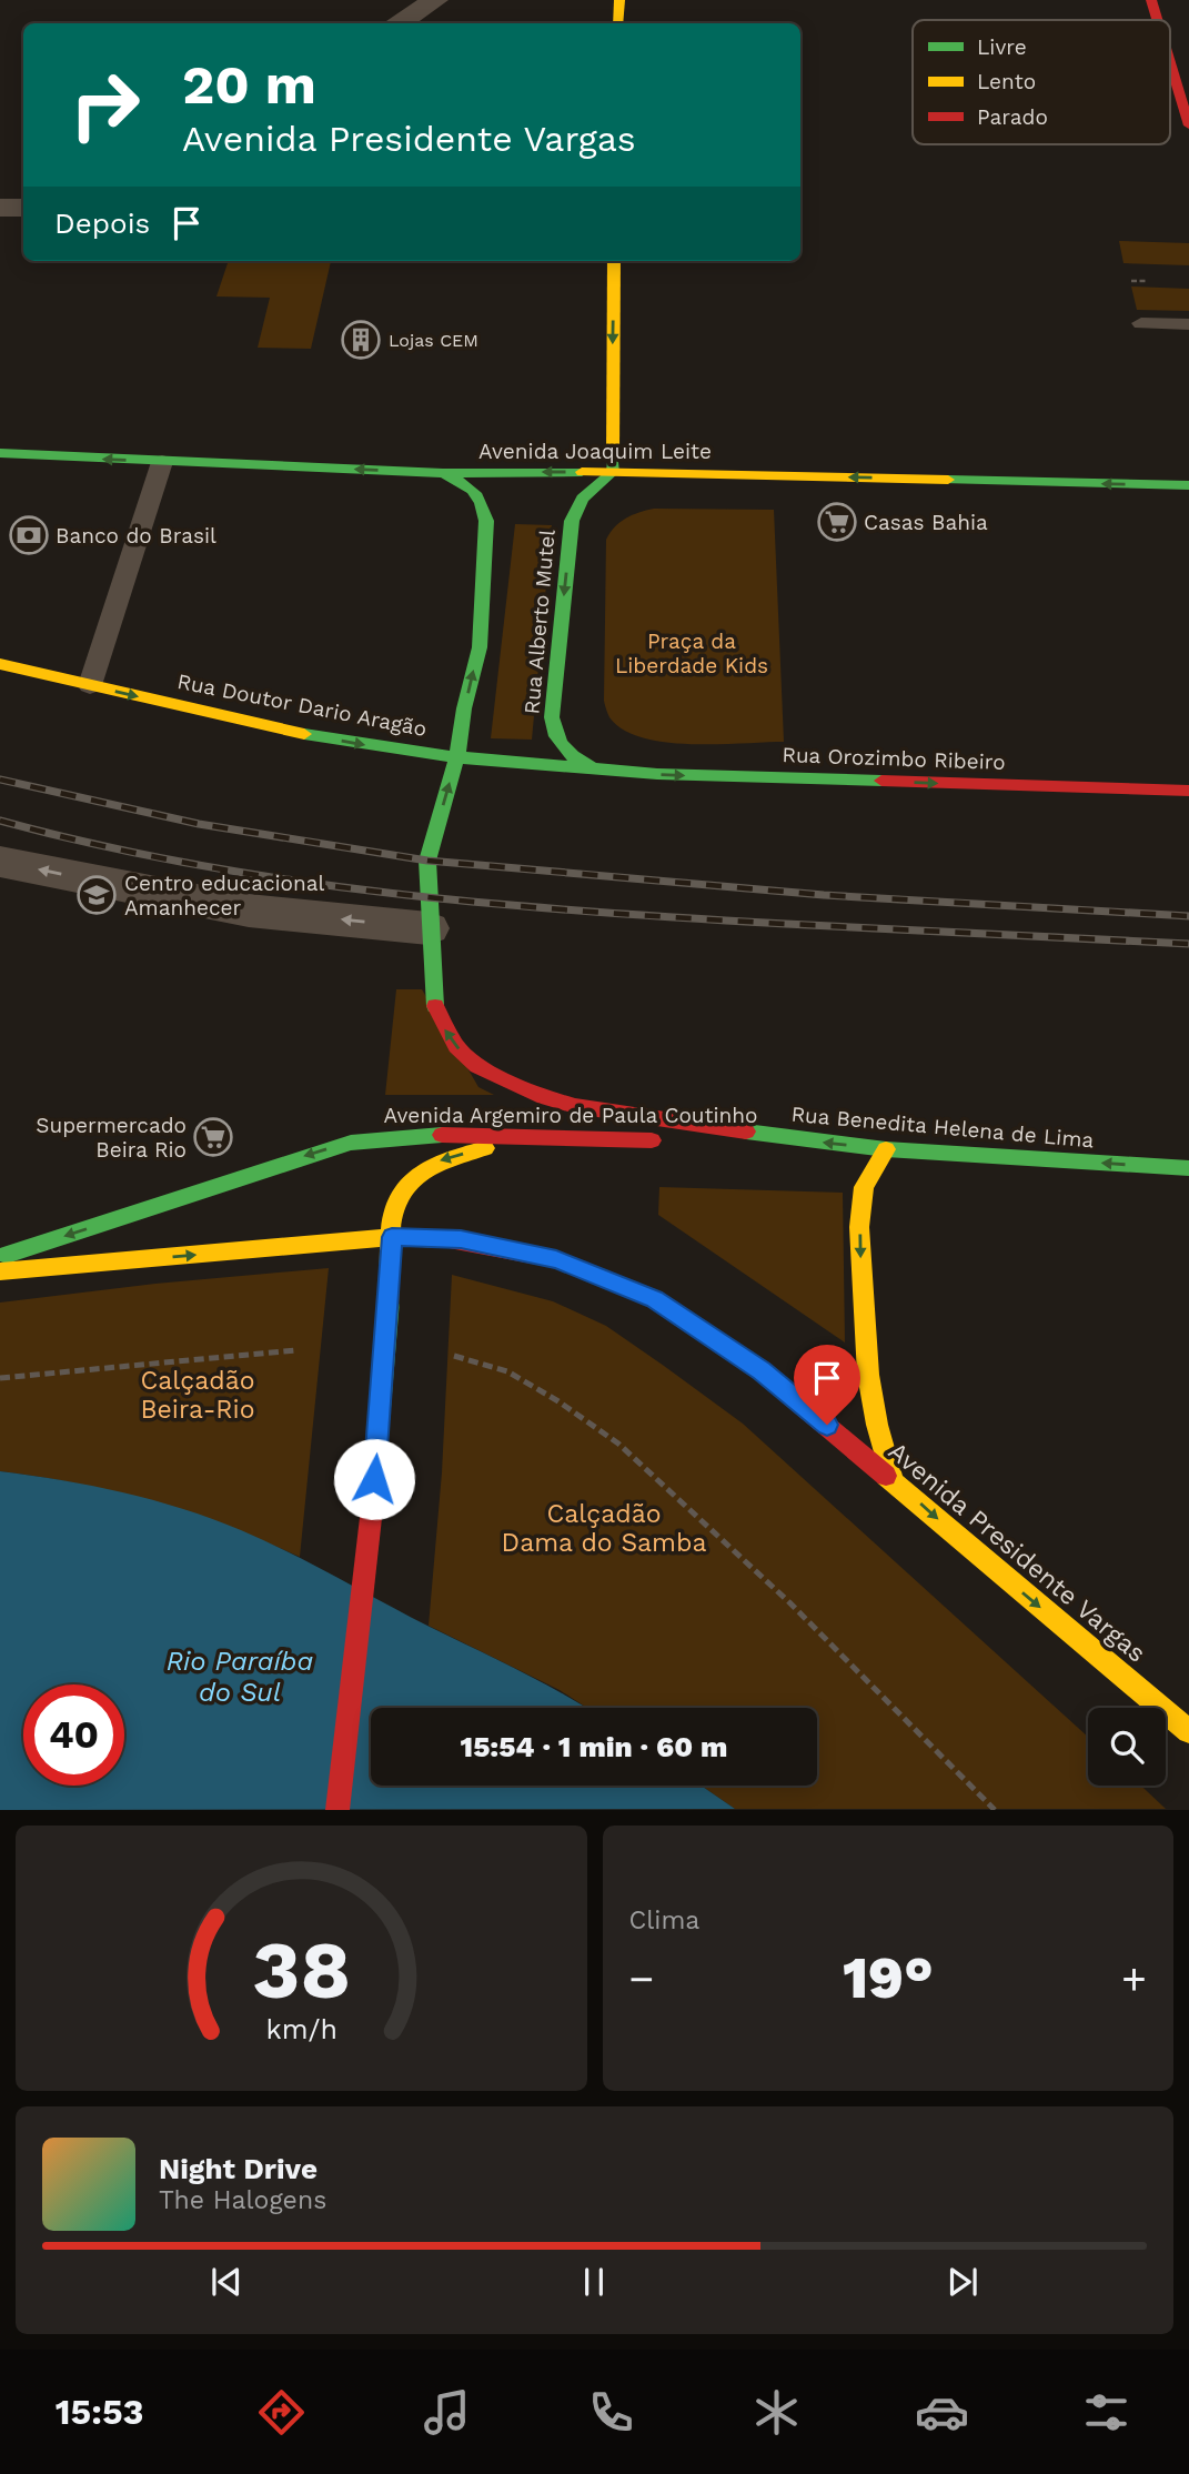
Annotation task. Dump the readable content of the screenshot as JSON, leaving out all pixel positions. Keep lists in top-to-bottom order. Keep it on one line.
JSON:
{"streets":{"street":["Avenida Joaquim Leite","Rua Alberto Mutel","Rua Doutor Dario Aragão","Rua Orozimbo Ribeiro","Avenida Argemiro de Paula Coutinho","Rua Benedita Helena de Lima","Avenida Presidente Vargas"]},"crossings":[["Avenida Joaquim Leite","Rua Alberto Mutel"],["Rua Alberto Mutel","Rua Doutor Dario Aragão"],["Rua Alberto Mutel","Rua Orozimbo Ribeiro"],["Rua Doutor Dario Aragão","Rua Orozimbo Ribeiro"],["Rua Doutor Dario Aragão","Rua Benedita Helena de Lima"],["Avenida Argemiro de Paula Coutinho","Rua Benedita Helena de Lima"]],"one_way":["Avenida Joaquim Leite","Rua Doutor Dario Aragão","Rua Orozimbo Ribeiro","Avenida Presidente Vargas"],"water":["Rio Paraíba do Sul"],"parks":["Praça da Liberdade Kids","Calçadão Beira-Rio","Calçadão Dama do Samba"],"places":{"building":["Lojas CEM"],"supermarket":["Casas Bahia","Supermercado Beira Rio"],"bank":["Banco do Brasil"],"school or university":["Centro educacional Amanhecer"]},"legend":["Livre","Lento","Parado"],"page":{"turn":["20 m","Avenida Presidente Vargas"],"then":"Depois","limit":"40","trip":"15:54 · 1 min · 60 m","tile":"Clima","heat":["−","19°","+"],"song":["Night Drive","The Halogens"],"tabs":"15:53","gauge":["38","km/h"]}}
